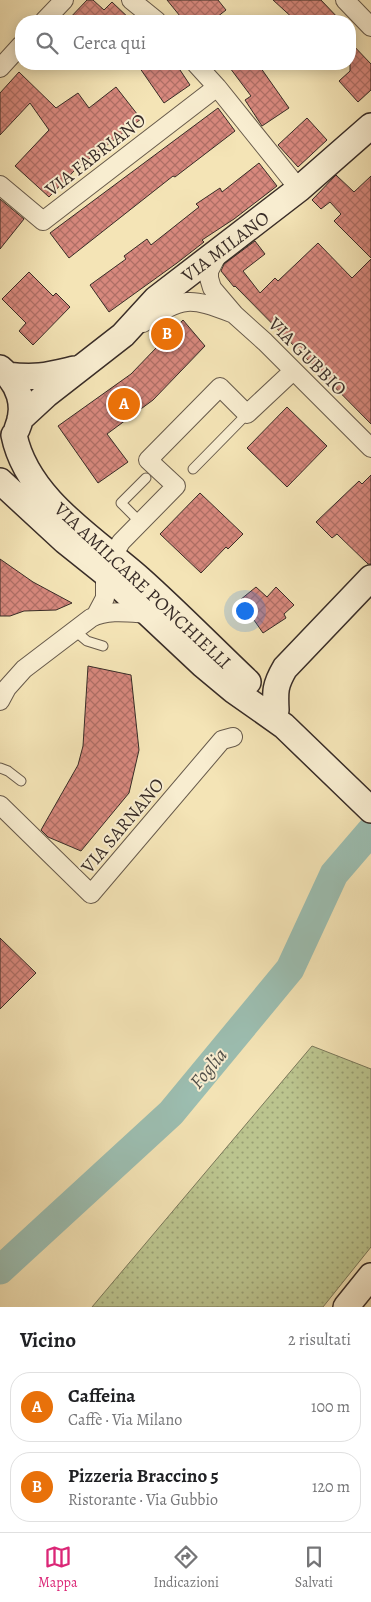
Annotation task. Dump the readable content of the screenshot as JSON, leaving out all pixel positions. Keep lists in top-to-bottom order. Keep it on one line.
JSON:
{"streets":{"main road":["VIA MILANO","VIA AMILCARE PONCHIELLI"],"street":["VIA FABRIANO","VIA GUBBIO","VIA SARNANO"]},"crossings":[["VIA MILANO","VIA GUBBIO"],["VIA MILANO","VIA AMILCARE PONCHIELLI"]],"water":["Foglia"],"page":{"search":"Cerca qui","pins":["B","A"],"heading":["Vicino","2 risultati"],"list":[{"mark":"A","name":"Caffeina","note":"Caffè · Via Milano","value":"100 m"},{"mark":"B","name":"Pizzeria Braccino 5","note":"Ristorante · Via Gubbio","value":"120 m"}],"nav":["Mappa","Indicazioni","Salvati"]}}
